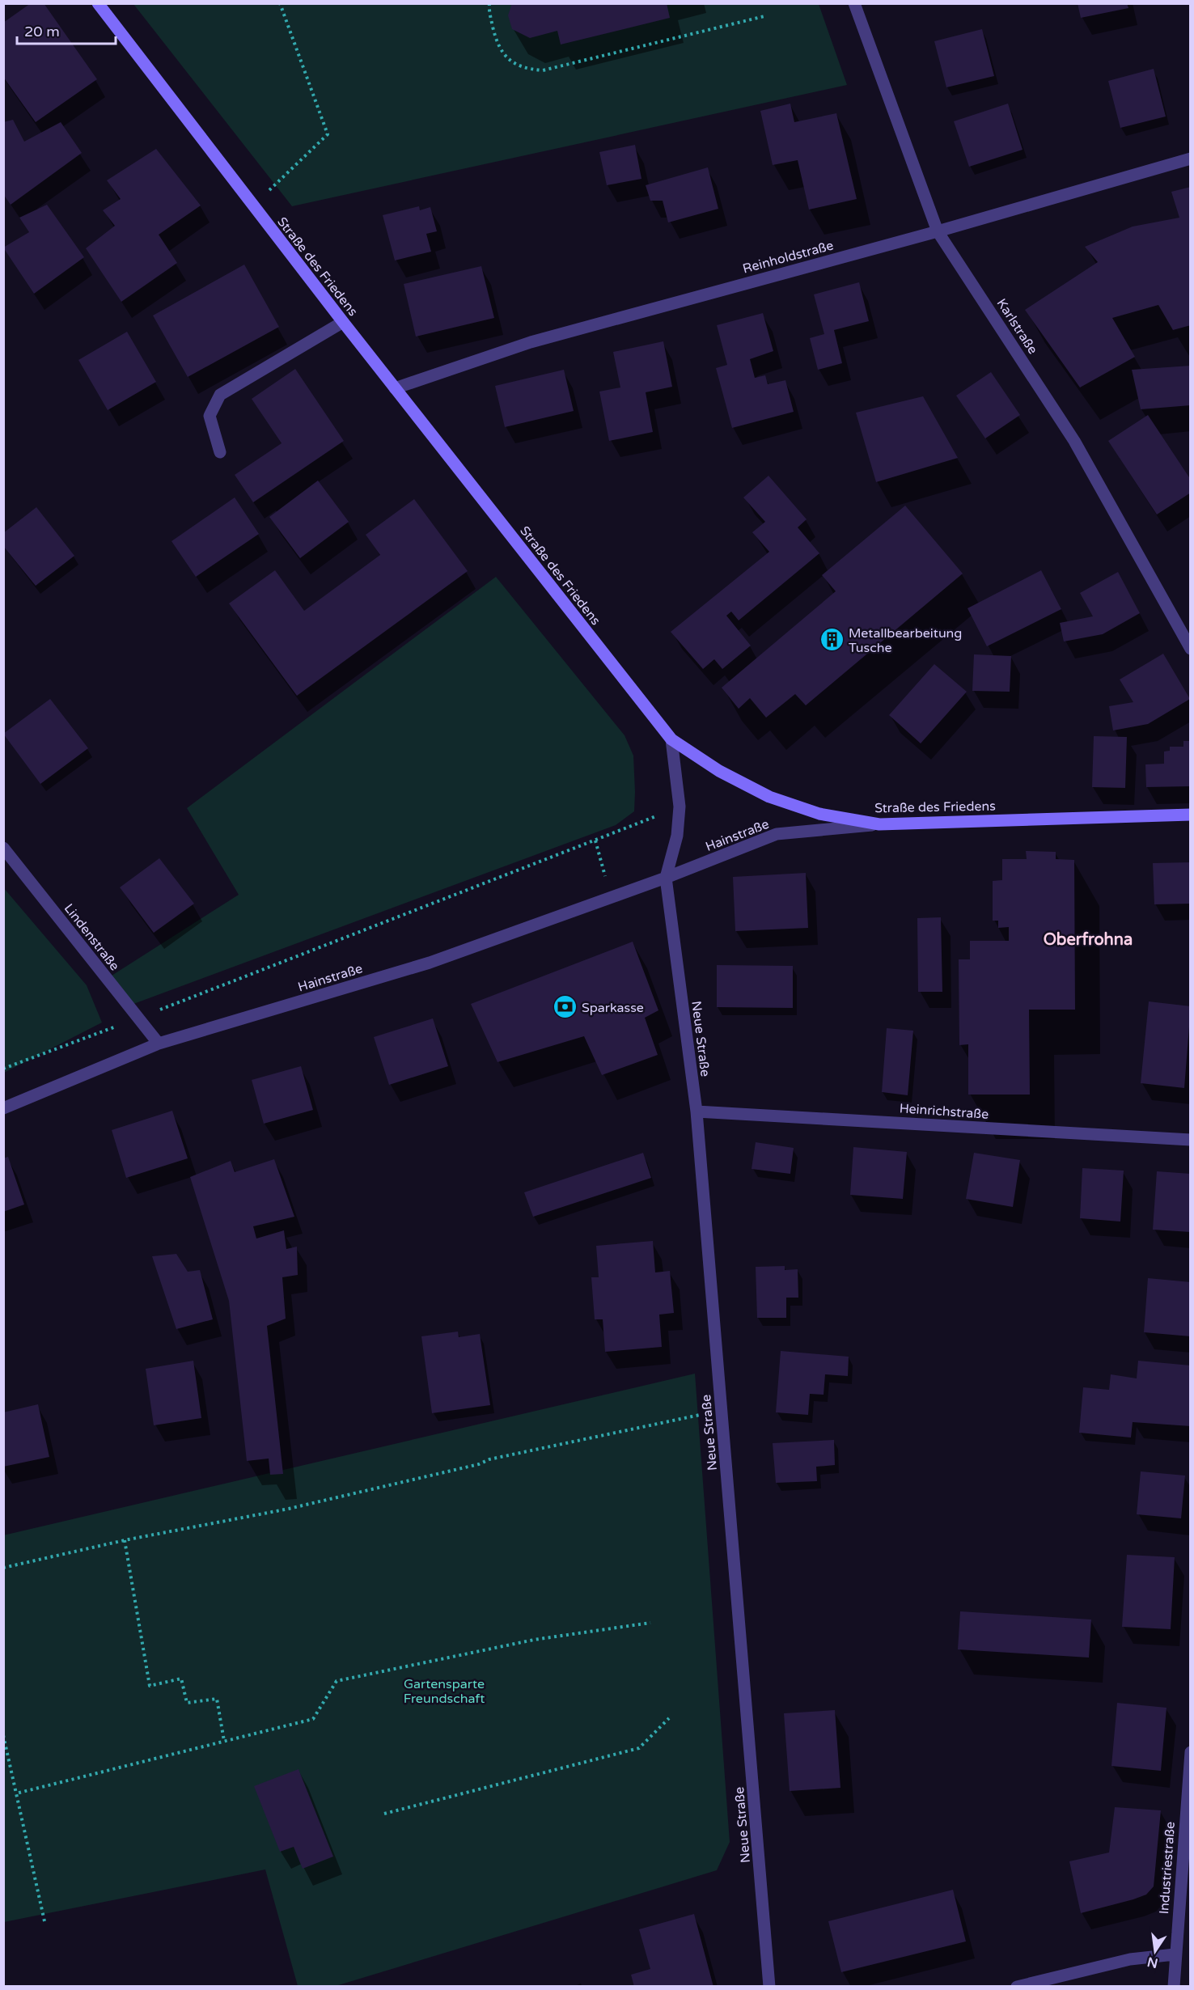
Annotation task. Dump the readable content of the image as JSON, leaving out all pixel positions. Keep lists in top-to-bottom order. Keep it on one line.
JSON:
{"streets":{"main road":["Straße des Friedens"],"street":["Reinholdstraße","Karlstraße","Hainstraße","Lindenstraße","Neue Straße","Heinrichstraße","Industriestraße"]},"crossings":[["Reinholdstraße","Straße des Friedens"],["Reinholdstraße","Karlstraße"],["Straße des Friedens","Hainstraße"],["Hainstraße","Lindenstraße"],["Hainstraße","Neue Straße"],["Neue Straße","Heinrichstraße"]],"districts":["Oberfrohna"],"parks":["Gartensparte Freundschaft"],"places":{"building":["Metallbearbeitung Tusche"],"bank":["Sparkasse"]},"scale_bar":"20 m","north":"bottom"}
